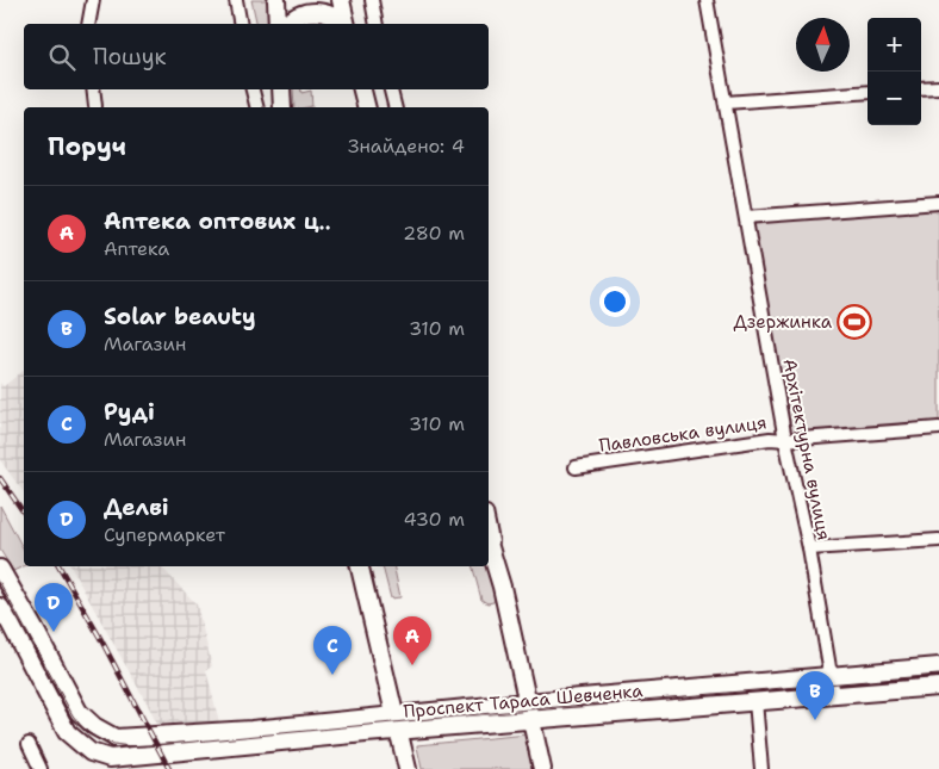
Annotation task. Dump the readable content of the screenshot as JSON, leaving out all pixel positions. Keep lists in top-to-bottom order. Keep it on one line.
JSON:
{"streets":{"main road":["Проспект Тараса Шевченка"],"street":["Павловська вулиця","Архітектурна вулиця"]},"crossings":[["Павловська вулиця","Архітектурна вулиця"],["Архітектурна вулиця","Проспект Тараса Шевченка"]],"places":{"sports":["Дзержинка"]},"north":"top","page":{"map_buttons":["+","−"],"search":"Пошук","heading":["Поруч","Знайдено: 4"],"list":[{"mark":"A","name":"Аптека оптових ц‥","note":"Аптека","value":"280 m"},{"mark":"B","name":"Solar beauty","note":"Магазин","value":"310 m"},{"mark":"C","name":"Рудi","note":"Магазин","value":"310 m"},{"mark":"D","name":"Делві","note":"Супермаркет","value":"430 m"}],"pins":["D","A","C","B"]}}
